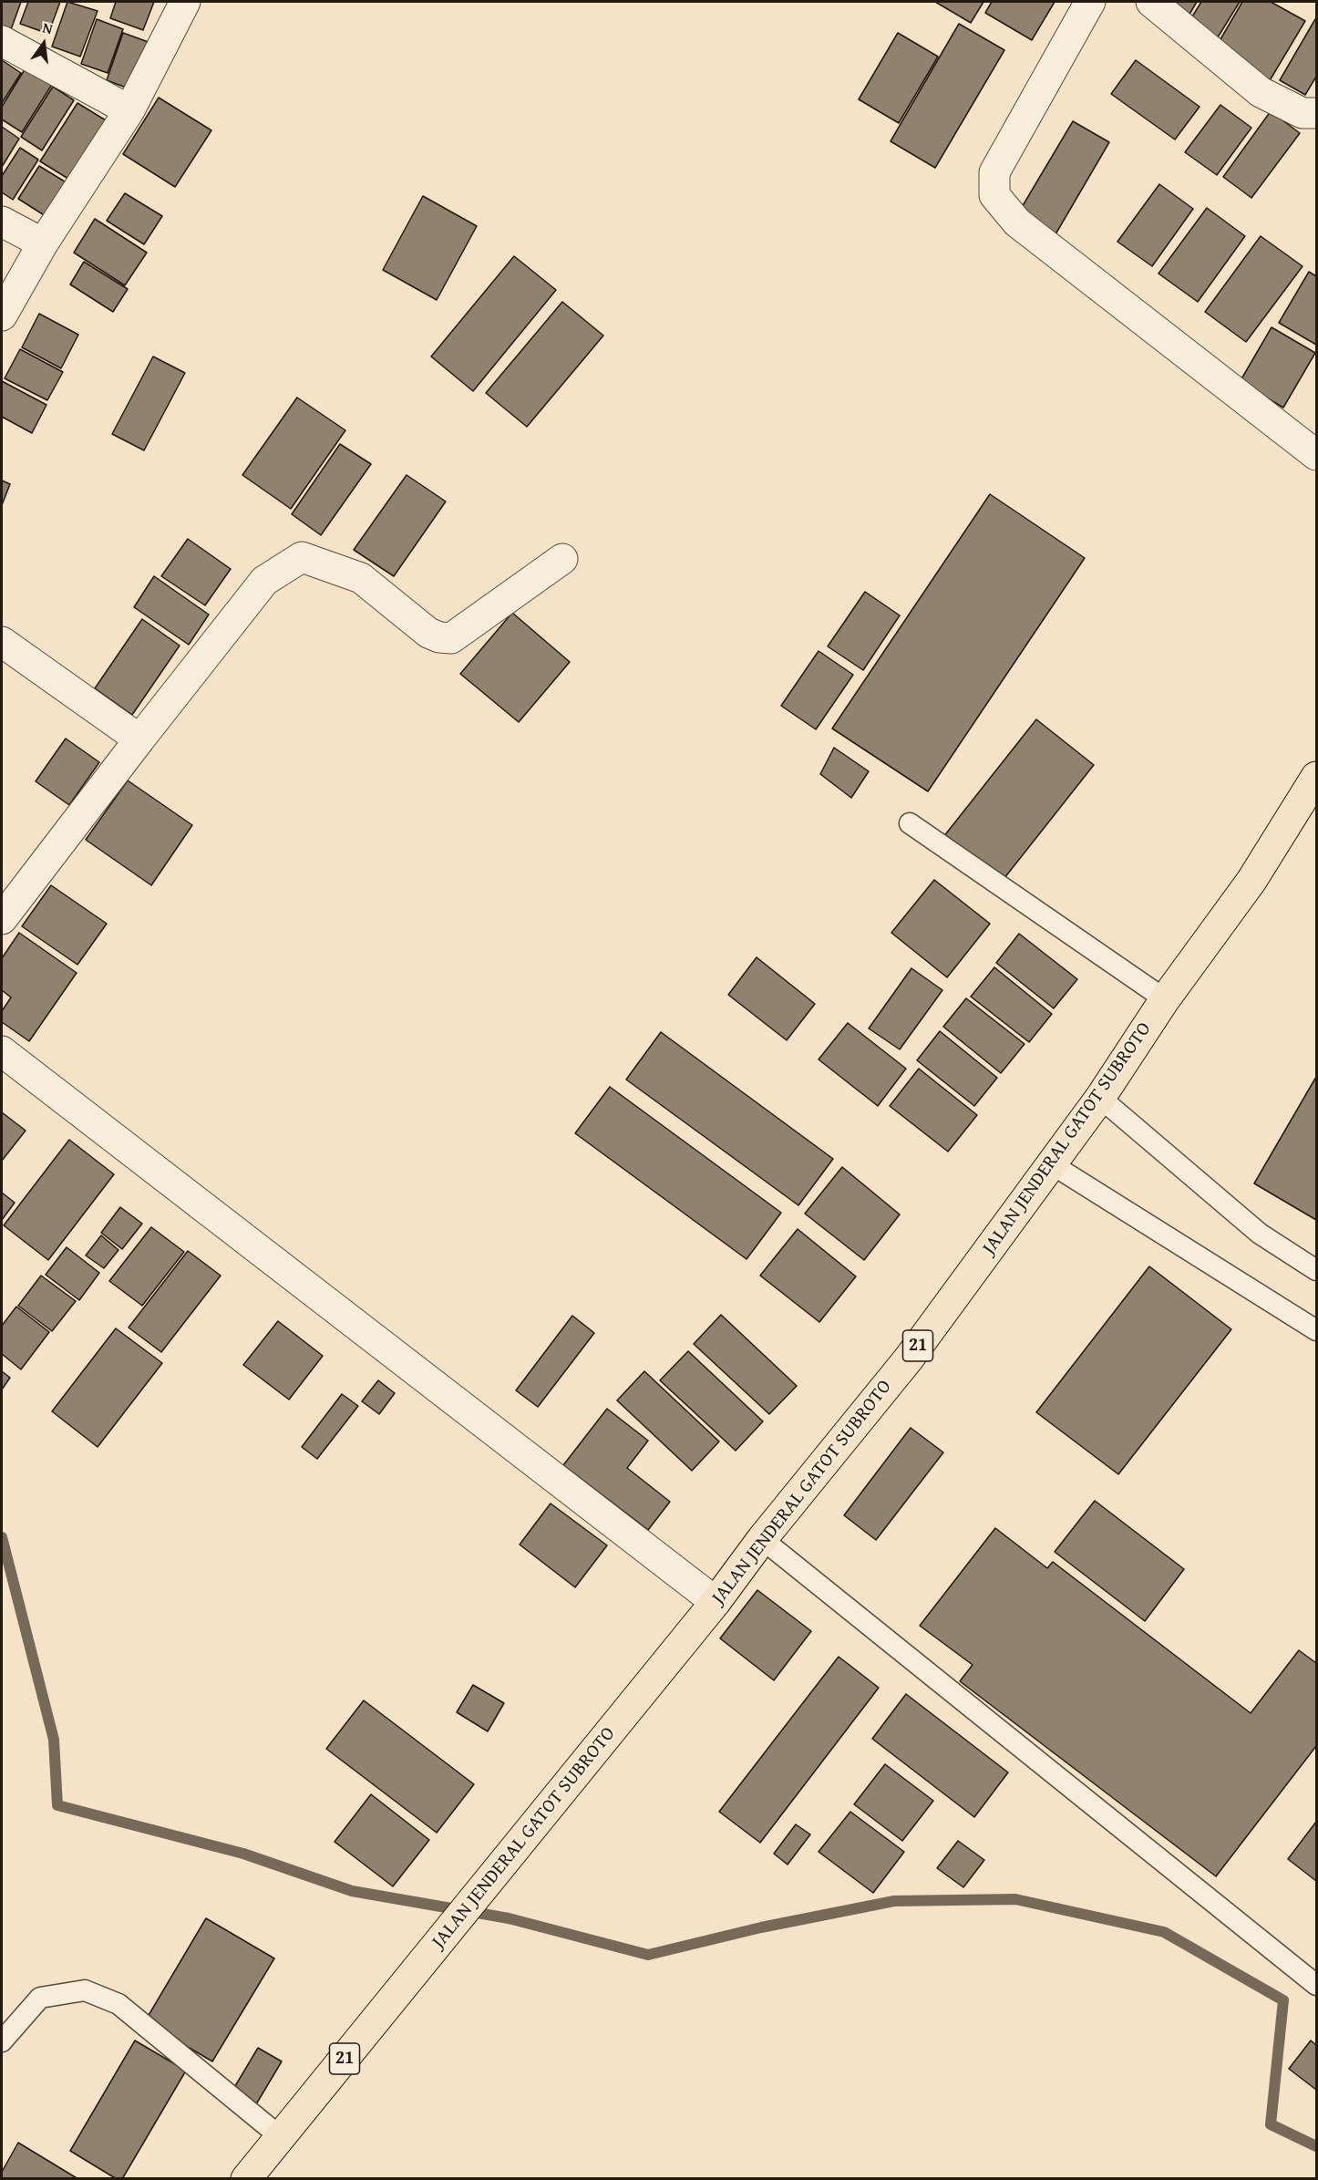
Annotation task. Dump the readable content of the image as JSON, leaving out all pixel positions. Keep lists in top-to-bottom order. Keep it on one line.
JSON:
{"streets":{"highway":["JALAN JENDERAL GATOT SUBROTO","21"]},"north":"top"}
